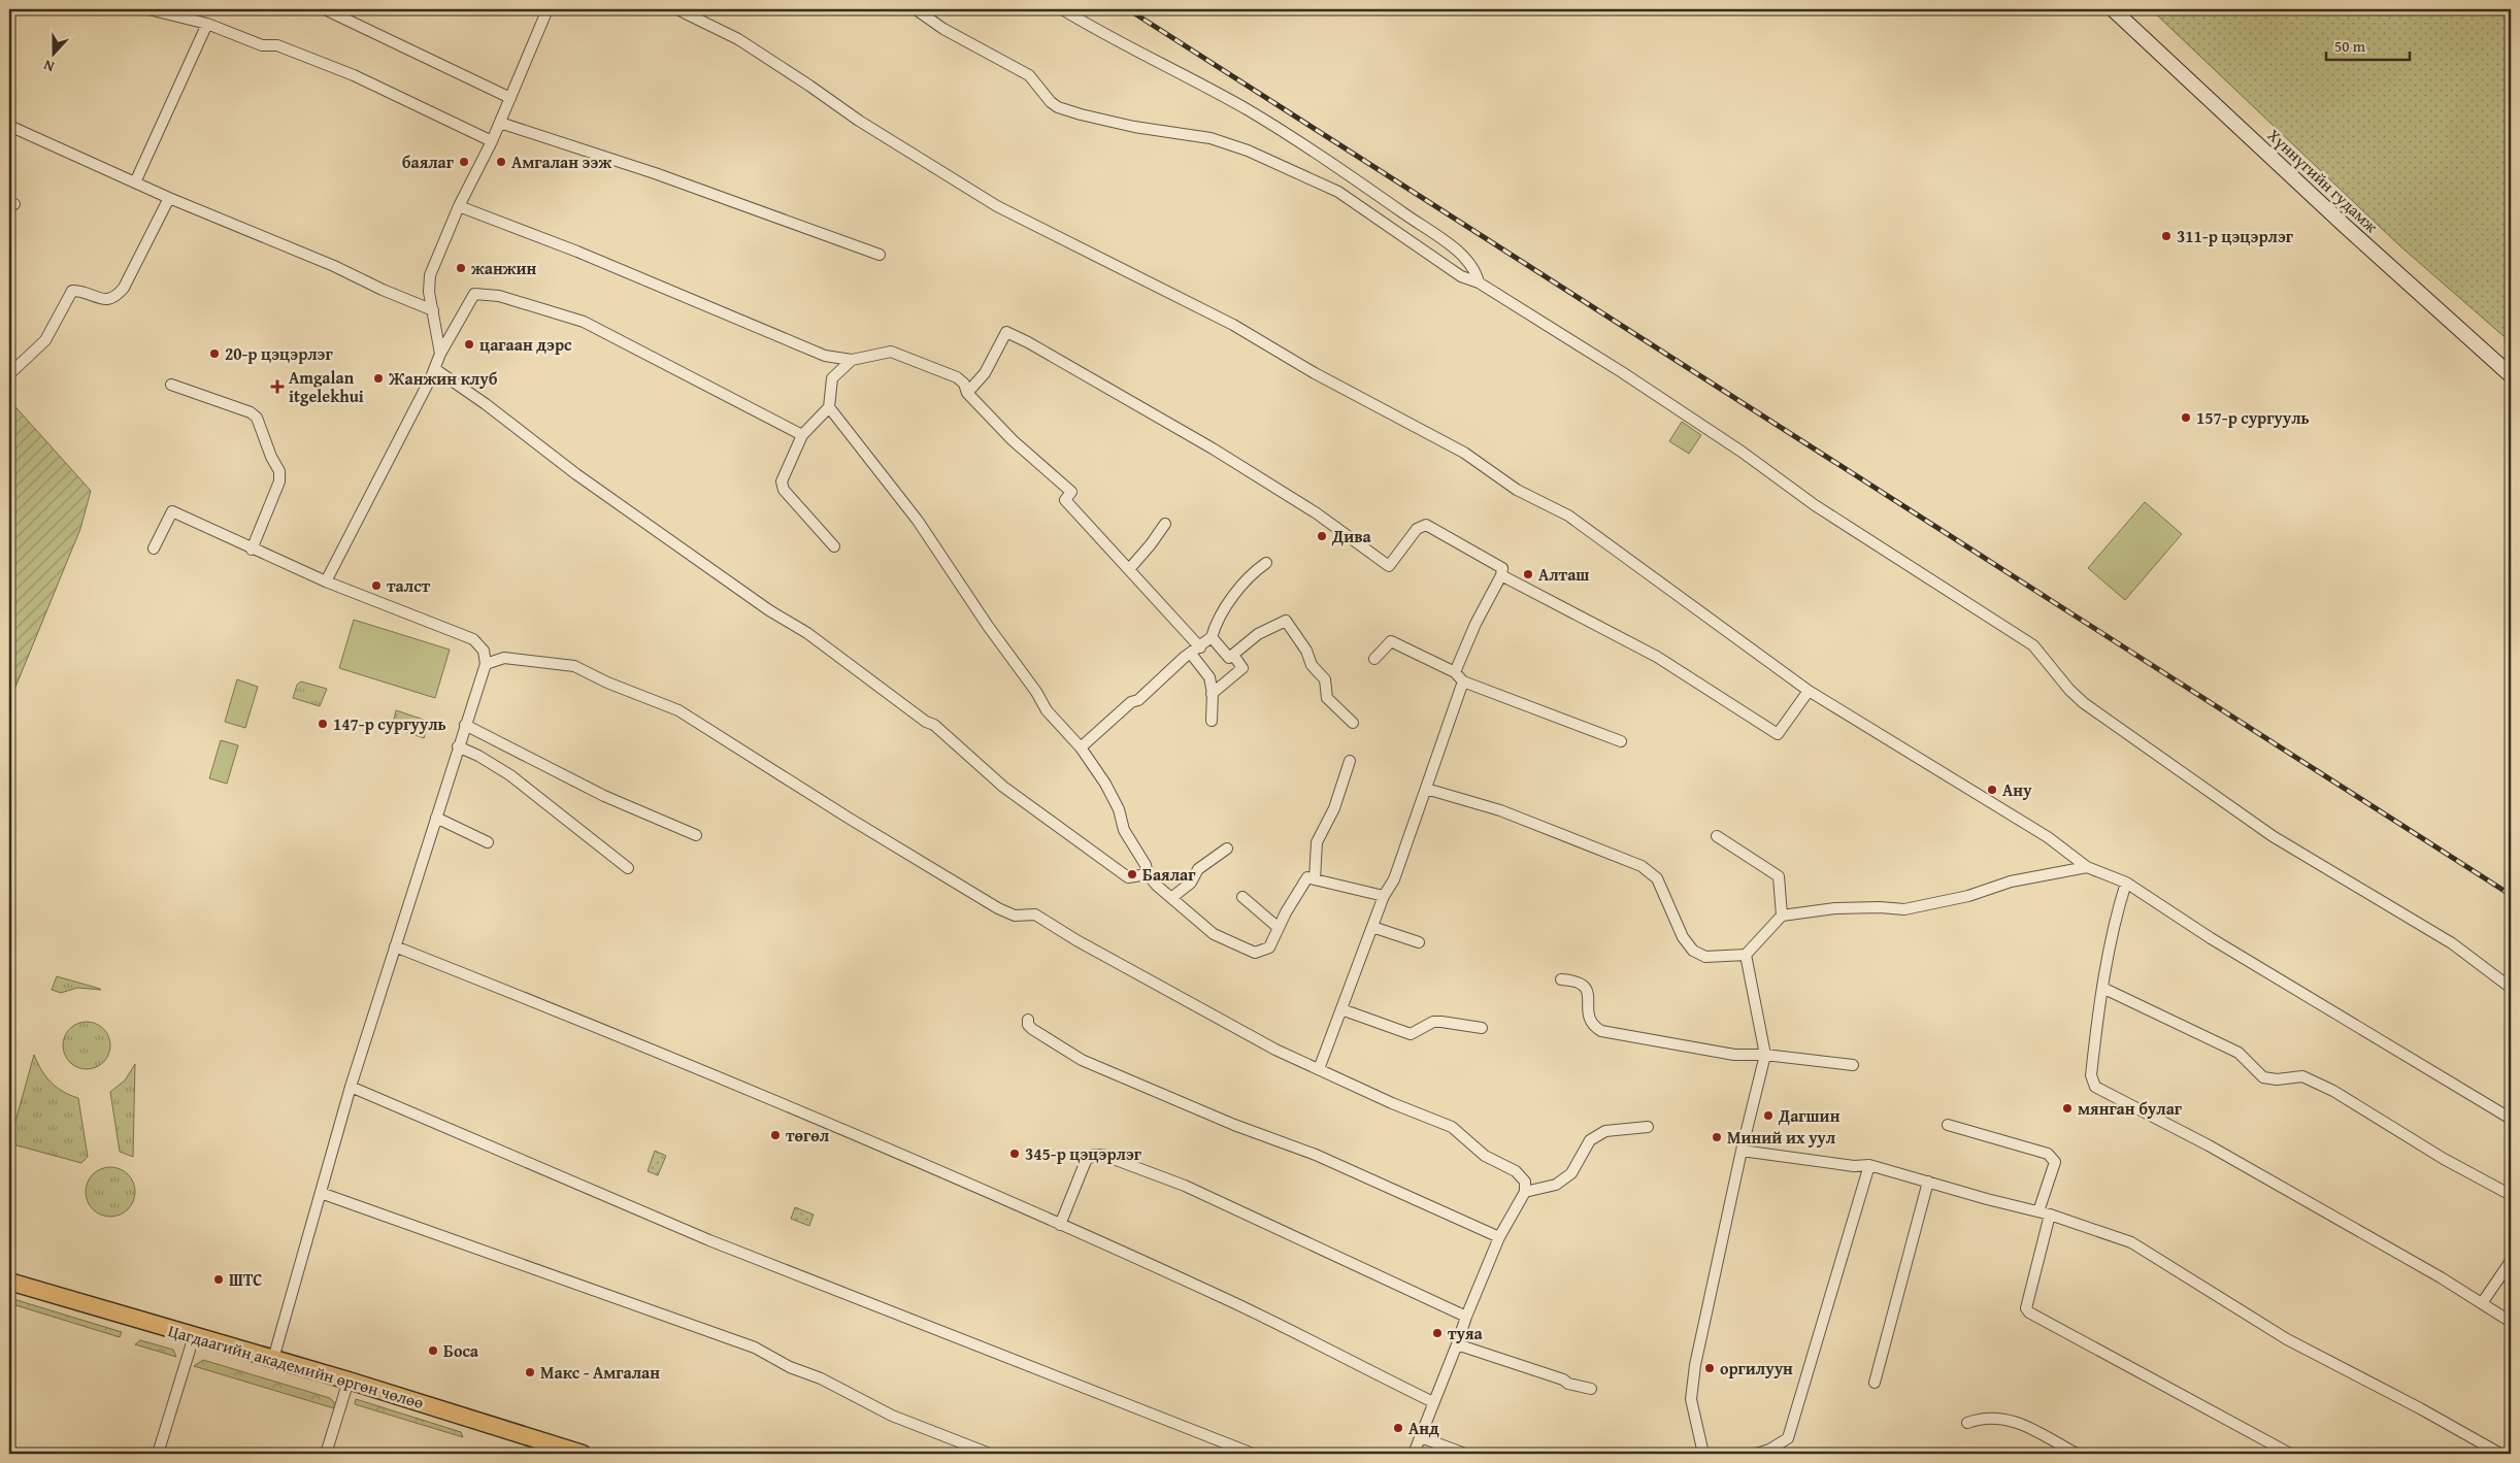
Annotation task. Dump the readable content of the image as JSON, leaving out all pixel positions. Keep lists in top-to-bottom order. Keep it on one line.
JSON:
{"streets":{"highway":["Цагдаагийн академийн өргөн чөлөө"],"main road":["Хүннүгийн гудамж"]},"places":{"other":["баялаг","Амгалан ээж","311-р цэцэрлэг","жанжин","цагаан дэрс","20-р цэцэрлэг","Жанжин клуб","157-р сургууль","Дива","Алташ","талст","147-р сургууль","Ану","Баялаг","мянган булаг","Дагшин","төгөл","Миний их уул","345-р цэцэрлэг","ШТС","туяа","Боса","оргилуун","Макс - Амгалан","Анд"],"health":["Amgalan itgelekhui"]},"scale_bar":"50 m","north":"bottom"}
